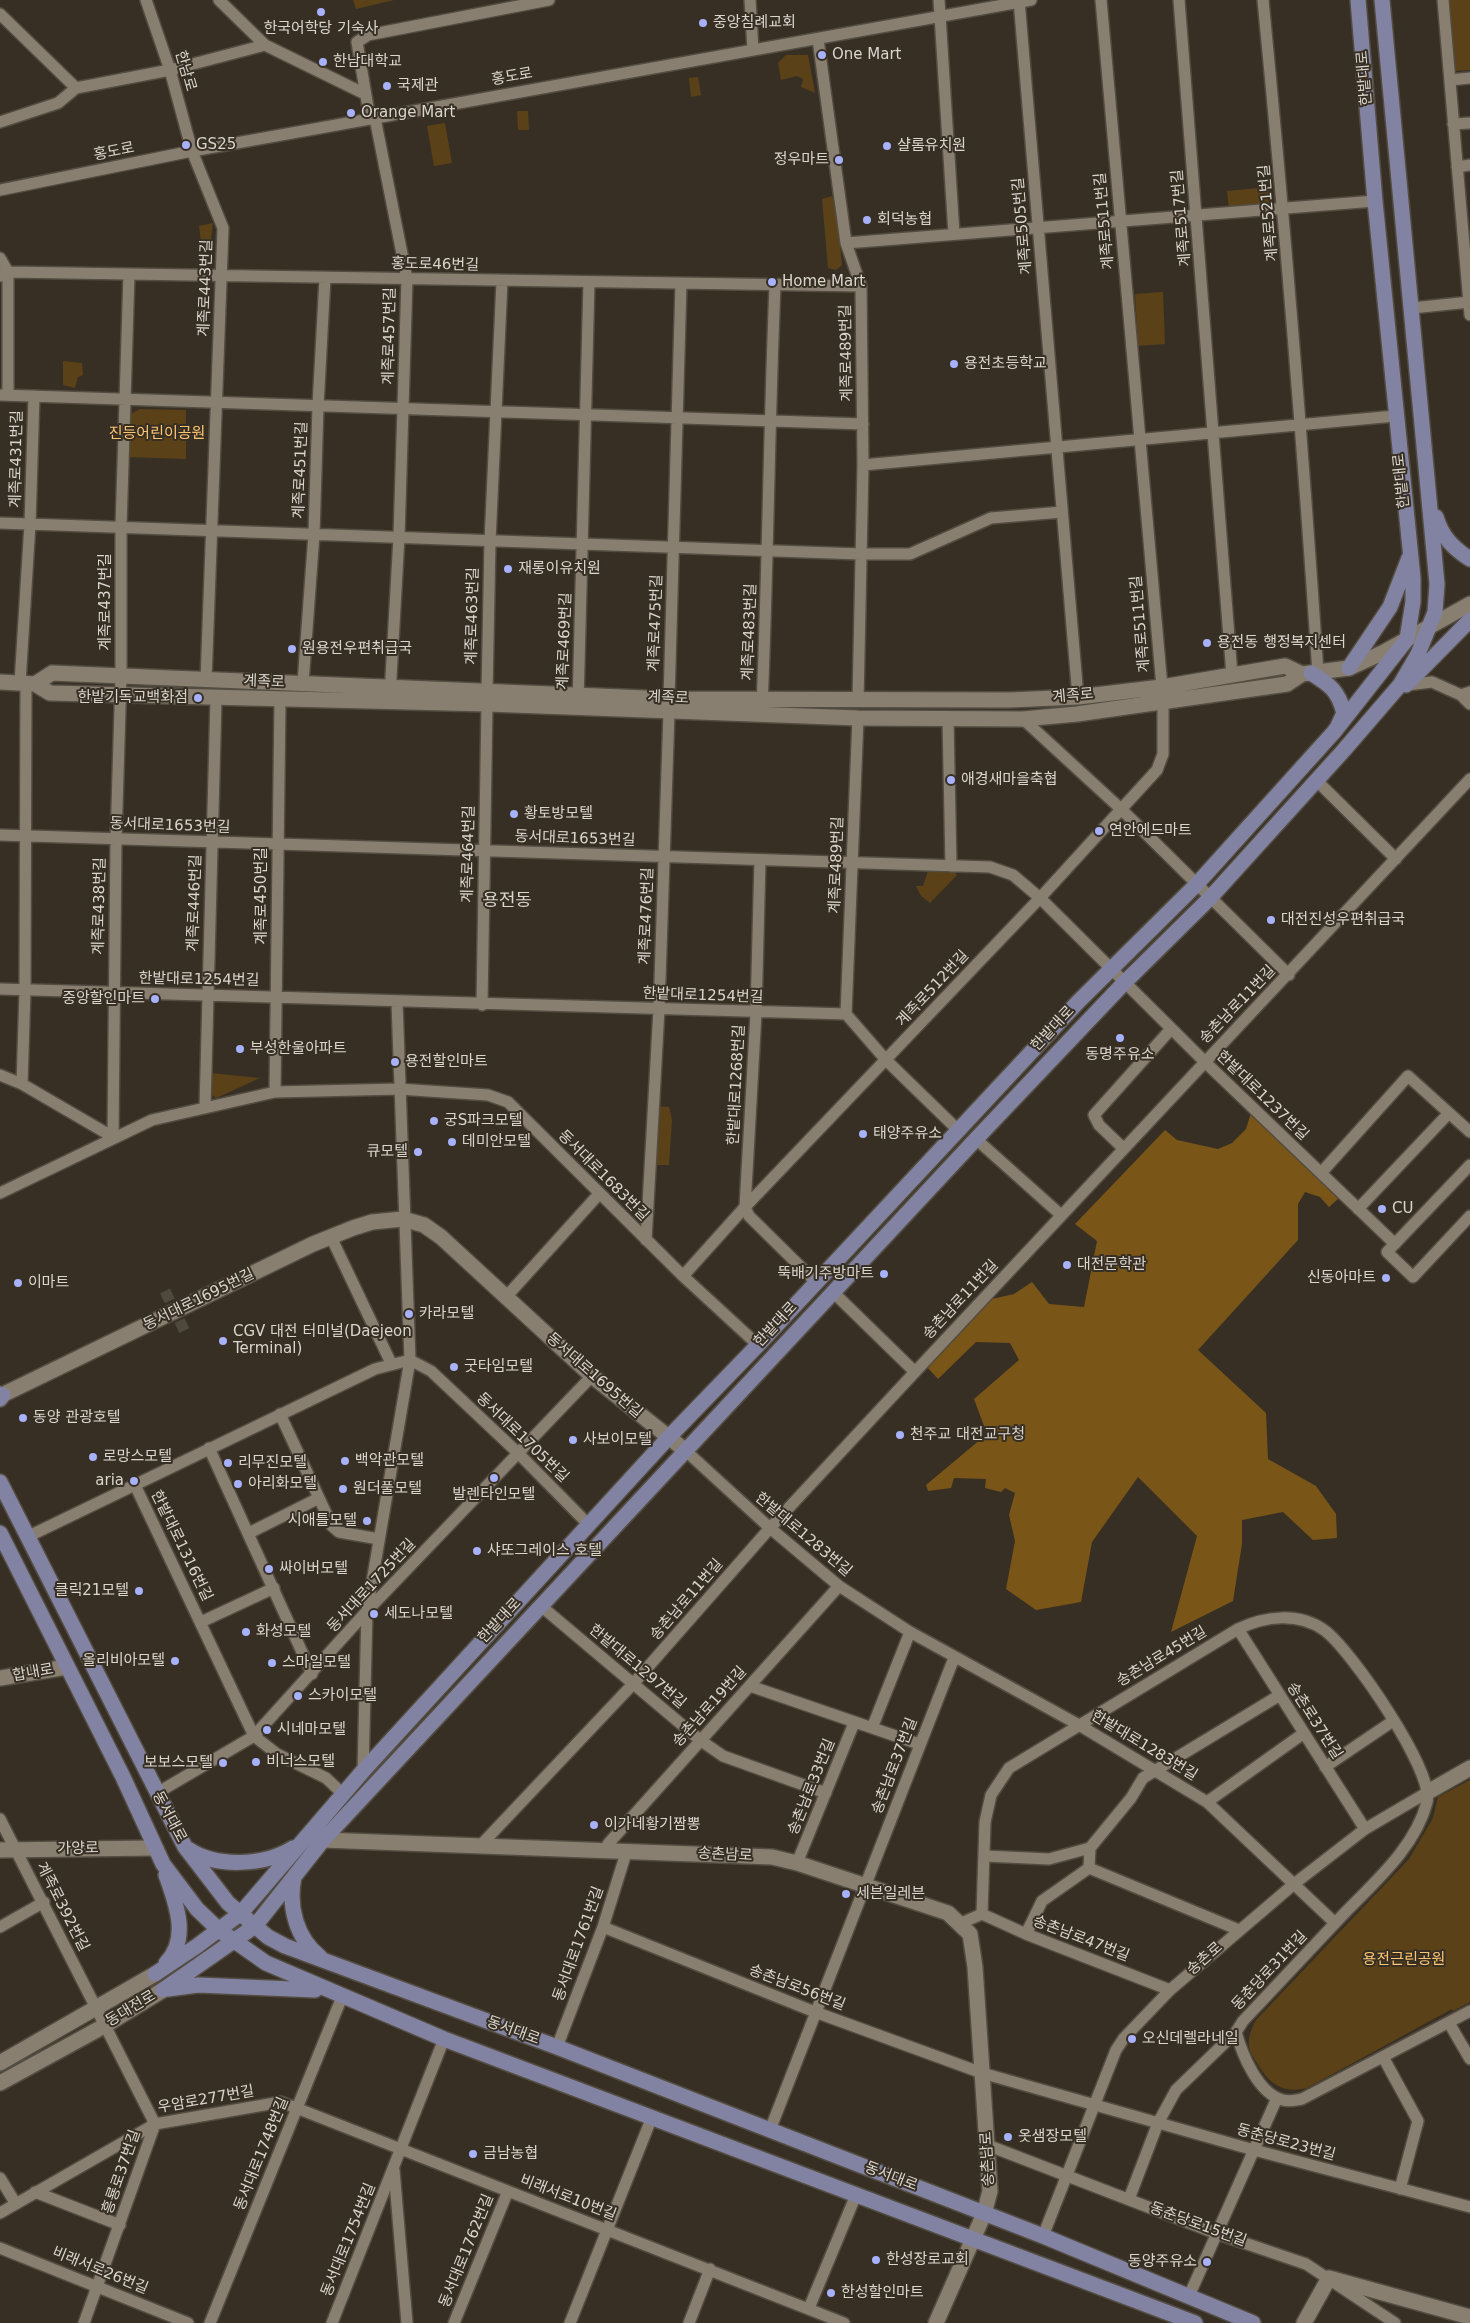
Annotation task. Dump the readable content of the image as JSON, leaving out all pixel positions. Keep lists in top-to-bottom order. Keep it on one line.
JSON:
{"streets":{"main road":["한밭대로","계족로","동서대로1695번길","합내로","동서대로","가양로","송촌남로","송촌로","동대전로","동춘당로15번길"],"street":["한남로","홍도로","계족로521번길","계족로517번길","계족로511번길","계족로505번길","홍도로46번길","계족로443번길","계족로457번길","계족로489번길","계족로431번길","계족로451번길","계족로437번길","계족로463번길","계족로475번길","계족로483번길","계족로469번길","동서대로1653번길","계족로464번길","계족로450번길","계족로446번길","계족로438번길","계족로476번길","한밭대로1254번길","계족로512번길","송촌남로11번길","한밭대로1268번길","한밭대로1237번길","동서대로1683번길","동서대로1705번길","한밭대로1283번길","한밭대로1316번길","동서대로1725번길","송촌남로45번길","한밭대로1297번길","송촌남로19번길","송촌로37번길","송촌남로37번길","송촌남로33번길","계족로392번길","송촌남로47번길","동서대로1761번길","동춘당로31번길","송촌남로56번길","우암로277번길","동춘당로23번길","동서대로1748번길","흥룡로37번길","비래서로10번길","동서대로1754번길","동서대로1762번길","비래서로26번길"]},"crossings":[["한남로","홍도로"],["한남로","계족로443번길"],["홍도로","계족로505번길"],["홍도로","계족로443번길"],["홍도로","계족로457번길"],["홍도로","계족로489번길"],["한밭대로","계족로"],["한밭대로","동서대로1653번길"],["한밭대로","한밭대로1237번길"],["한밭대로","동서대로1683번길"],["한밭대로","동서대로1695번길"],["한밭대로","동서대로1705번길"],["한밭대로","한밭대로1283번길"],["한밭대로","한밭대로1316번길"],["한밭대로","한밭대로1297번길"],["한밭대로","동서대로"],["한밭대로","송촌남로"],["한밭대로","동대전로"],["계족로521번길","계족로"],["계족로517번길","계족로"],["계족로511번길","계족로"],["계족로505번길","계족로"],["홍도로46번길","계족로443번길"],["홍도로46번길","계족로457번길"],["홍도로46번길","계족로489번길"],["홍도로46번길","계족로451번길"],["홍도로46번길","계족로437번길"],["홍도로46번길","계족로463번길"],["홍도로46번길","계족로475번길"],["홍도로46번길","계족로483번길"],["홍도로46번길","계족로469번길"],["계족로443번길","계족로"],["계족로457번길","계족로451번길"],["계족로457번길","계족로"],["계족로489번길","계족로"],["계족로489번길","동서대로1653번길"],["계족로489번길","한밭대로1254번길"],["계족로431번길","계족로437번길"],["계족로431번길","계족로"],["계족로431번길","동서대로1653번길"],["계족로431번길","한밭대로1254번길"],["계족로451번길","계족로"],["계족로437번길","계족로"],["계족로437번길","계족로438번길"],["계족로463번길","계족로"],["계족로463번길","계족로464번길"],["계족로475번길","계족로"],["계족로475번길","계족로476번길"],["계족로483번길","계족로"],["계족로469번길","계족로"],["계족로","계족로464번길"],["계족로","계족로450번길"],["계족로","계족로446번길"],["계족로","계족로438번길"],["계족로","계족로476번길"],["계족로","계족로512번길"],["동서대로1653번길","계족로464번길"],["동서대로1653번길","계족로450번길"],["동서대로1653번길","계족로446번길"],["동서대로1653번길","계족로438번길"],["동서대로1653번길","계족로476번길"],["동서대로1653번길","계족로512번길"],["동서대로1653번길","한밭대로1268번길"],["동서대로1653번길","한밭대로1237번길"],["계족로464번길","한밭대로1254번길"],["계족로450번길","한밭대로1254번길"],["계족로450번길","동서대로1683번길"],["계족로446번길","한밭대로1254번길"],["계족로446번길","동서대로1683번길"],["계족로438번길","한밭대로1254번길"],["계족로438번길","동서대로1683번길"],["계족로476번길","한밭대로1254번길"],["계족로476번길","동서대로1683번길"],["한밭대로1254번길","한밭대로1268번길"],["계족로512번길","한밭대로1268번길"],["계족로512번길","동서대로1683번길"],["송촌남로11번길","한밭대로1237번길"],["송촌남로11번길","한밭대로1283번길"],["송촌남로11번길","한밭대로1297번길"],["송촌남로11번길","송촌남로"],["동서대로1695번길","한밭대로1283번길"],["동서대로1695번길","동서대로1725번길"],["동서대로1705번길","동서대로1725번길"],["한밭대로1283번길","송촌남로45번길"],["한밭대로1283번길","송촌남로19번길"],["한밭대로1283번길","송촌남로37번길"],["한밭대로1283번길","송촌로"],["한밭대로1283번길","동춘당로31번길"],["한밭대로1316번길","동서대로1725번길"],["동서대로1725번길","동서대로"],["송촌남로45번길","송촌로37번길"],["송촌남로45번길","송촌남로47번길"],["송촌남로45번길","송촌로"],["송촌남로45번길","동춘당로31번길"],["한밭대로1297번길","송촌남로19번길"],["한밭대로1297번길","송촌남로33번길"],["합내로","동서대로"],["송촌남로19번길","송촌남로"],["송촌로37번길","송촌로"],["송촌남로37번길","동서대로"],["송촌남로37번길","송촌남로"],["송촌남로37번길","송촌남로56번길"],["송촌남로33번길","송촌남로"],["동서대로","가양로"],["동서대로","송촌남로"],["동서대로","동서대로1761번길"],["동서대로","송촌로"],["동서대로","동대전로"],["동서대로","동서대로1748번길"],["동서대로","동서대로1754번길"],["가양로","계족로392번길"],["송촌남로","동서대로1761번길"],["송촌남로","송촌남로56번길"],["송촌남로","동춘당로15번길"],["계족로392번길","동대전로"],["계족로392번길","흥룡로37번길"],["송촌남로47번길","송촌로"],["동서대로1761번길","송촌남로56번길"],["송촌로","동춘당로31번길"],["송촌로","동춘당로23번길"],["송촌로","동춘당로15번길"],["동대전로","흥룡로37번길"],["우암로277번길","흥룡로37번길"],["우암로277번길","비래서로10번길"],["동서대로1748번길","비래서로10번길"],["흥룡로37번길","비래서로26번길"],["비래서로10번길","동서대로1754번길"],["비래서로10번길","동서대로1762번길"]],"districts":["용전동"],"parks":["진등어린이공원","용전근린공원"],"places":["한국어학당 기숙사","중앙침례교회","One Mart","한남대학교","국제관","Orange Mart","GS25","샬롬유치원","정우마트","회덕농협","Home Mart","용전초등학교","재롱이유치원","용전동 행정복지센터","원용전우편취급국","한밭기독교백화점","애경새마을축협","황토방모텔","연안에드마트","대전진성우편취급국","중앙할인마트","동명주유소","부성한울아파트","용전할인마트","궁S파크모텔","태양주유소","데미안모텔","큐모텔","CU","대전문학관","뚝배기주방마트","신동아마트","이마트","카라모텔","CGV 대전 터미널(Daejeon Terminal)","굿타임모텔","동양 관광호텔","천주교 대전교구청","사보이모텔","로망스모텔","백악관모텔","리무진모텔","발렌타인모텔","aria","아리화모텔","원더풀모텔","시애틀모텔","샤또그레이스 호텔","싸이버모텔","클릭21모텔","세도나모텔","화성모텔","올리비아모텔","스마일모텔","스카이모텔","시네마모텔","비너스모텔","보보스모텔","이가네황기짬뽕","세븐일레븐","오신데렐라네일","옷샘장모텔","금남농협","한성장로교회","동양주유소","한성할인마트"]}
